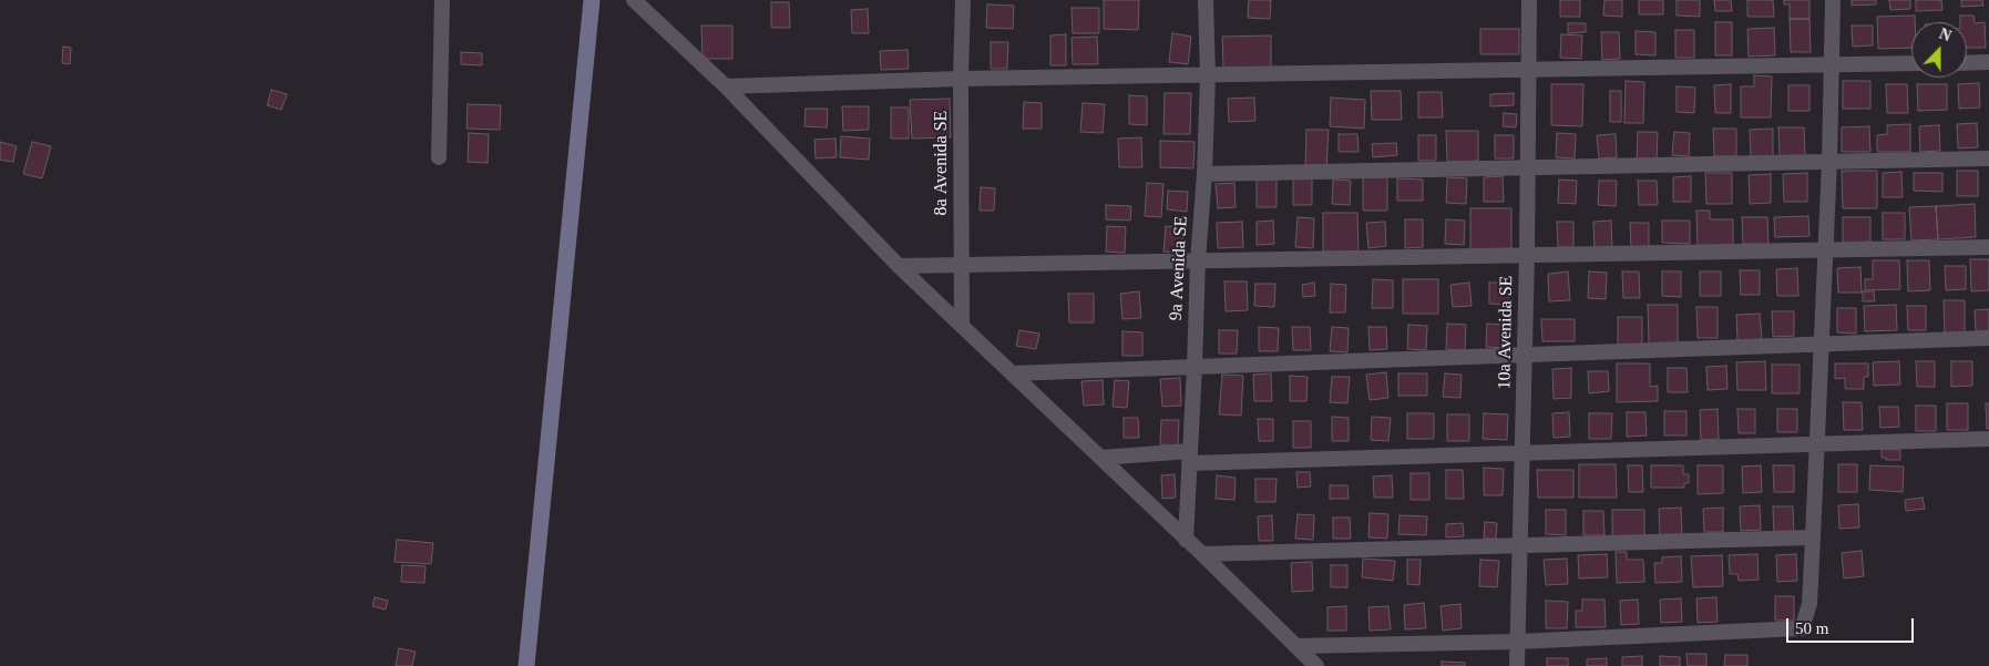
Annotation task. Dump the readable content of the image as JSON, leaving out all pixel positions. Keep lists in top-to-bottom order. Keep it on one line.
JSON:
{"streets":{"street":["8a Avenida SE","9a Avenida SE","10a Avenida SE"]},"scale_bar":"50 m","north":"top"}
